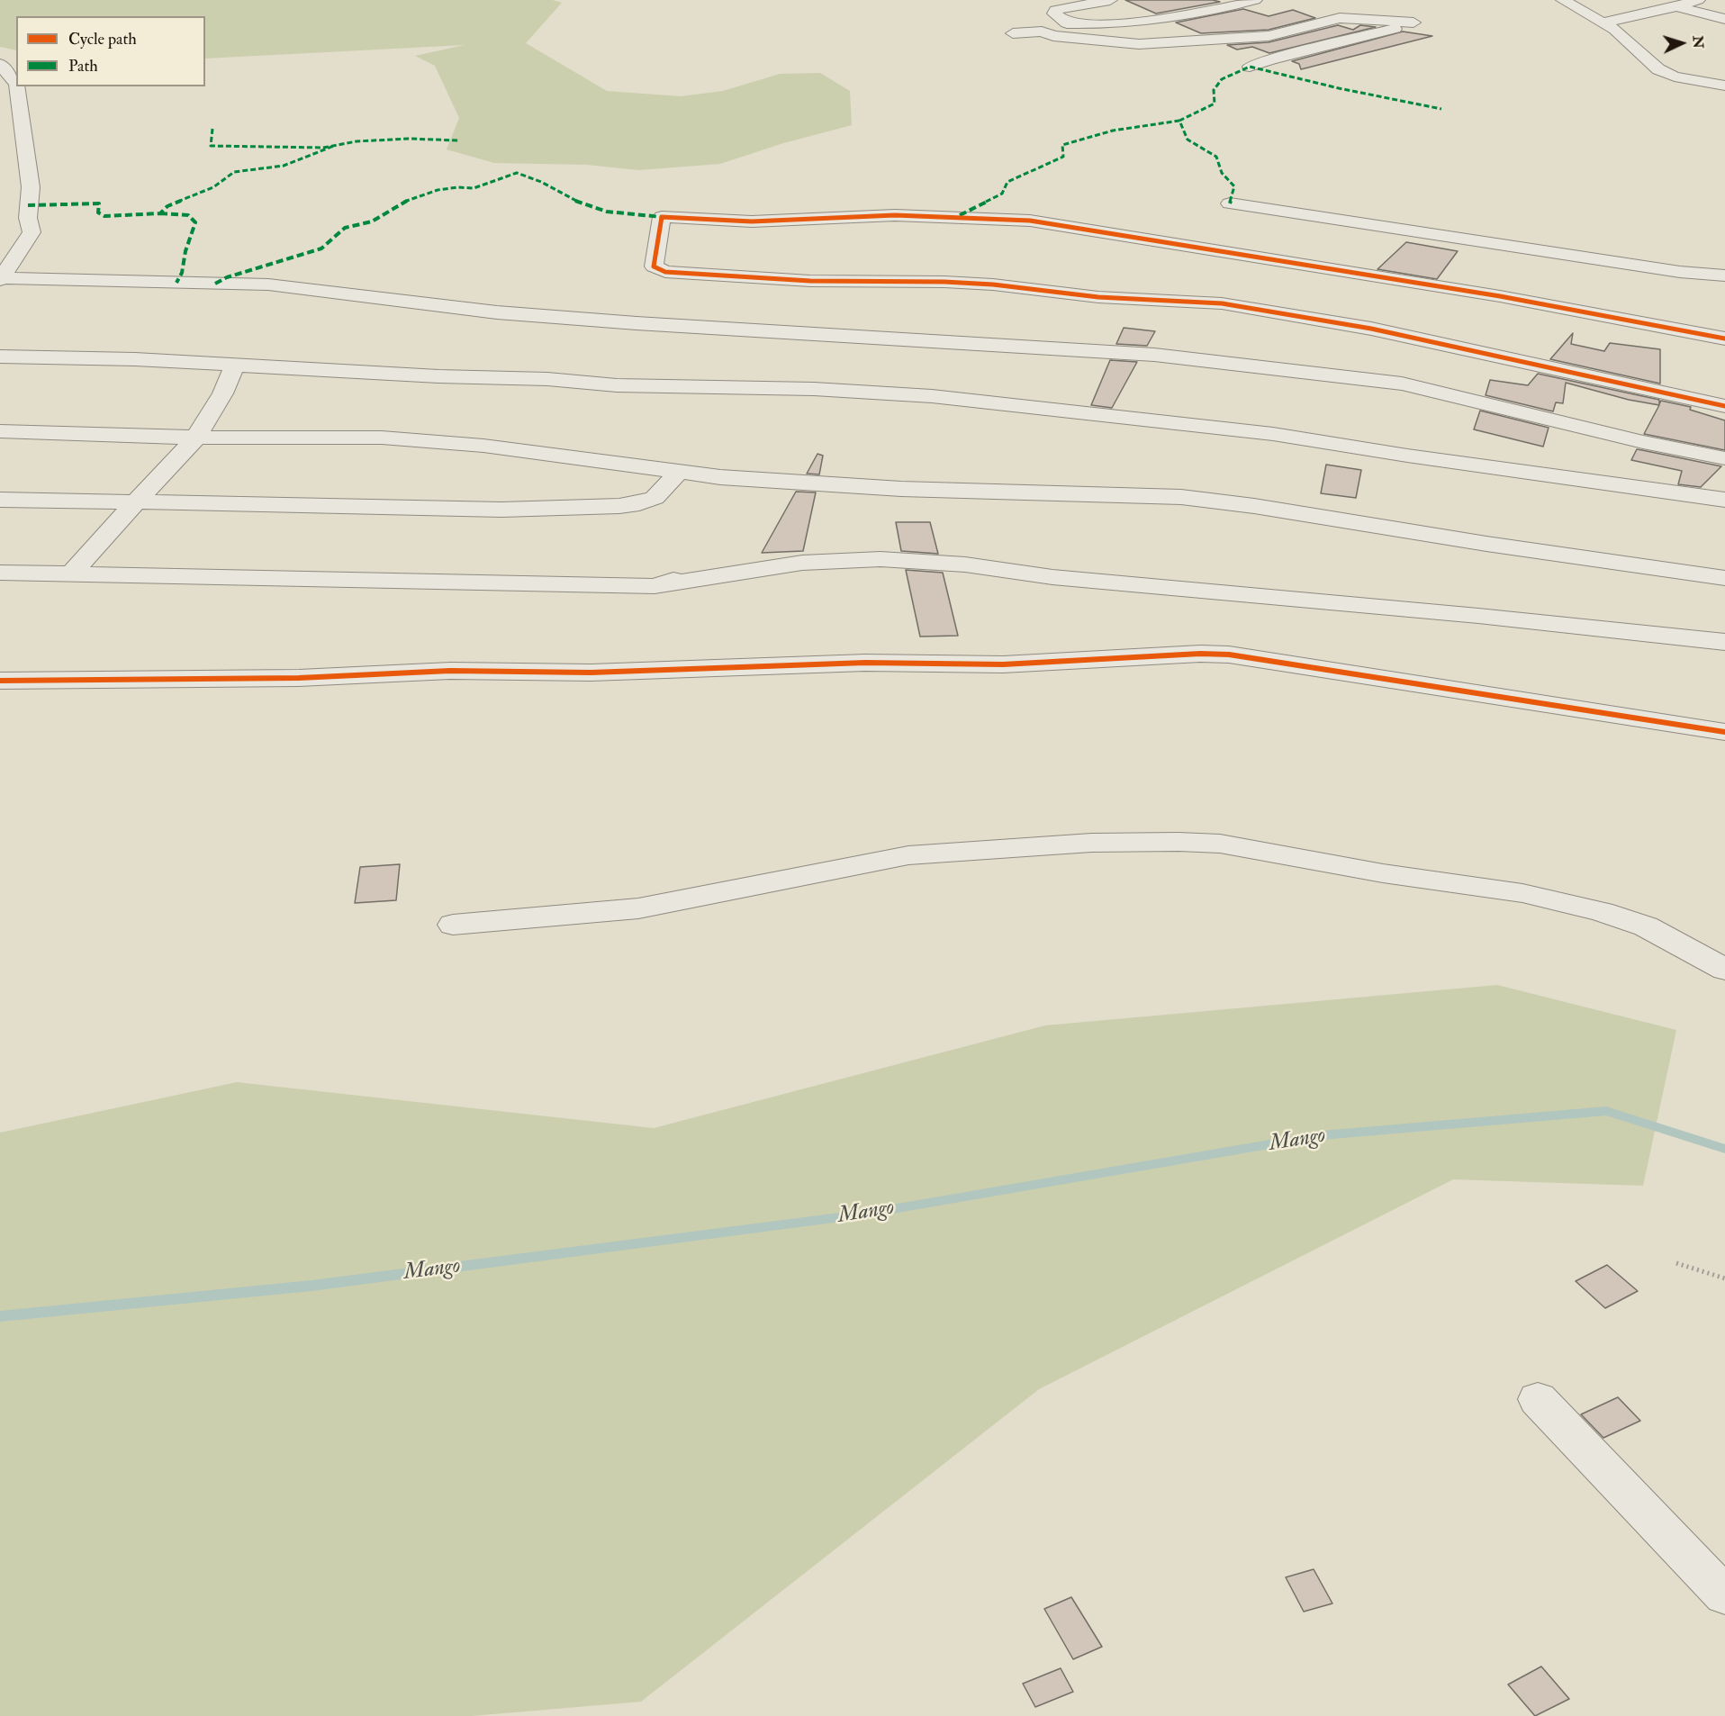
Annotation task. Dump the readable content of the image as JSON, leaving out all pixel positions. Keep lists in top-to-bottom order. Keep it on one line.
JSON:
{"water":["Mango"],"legend":["Cycle path","Path"],"north":"right"}
